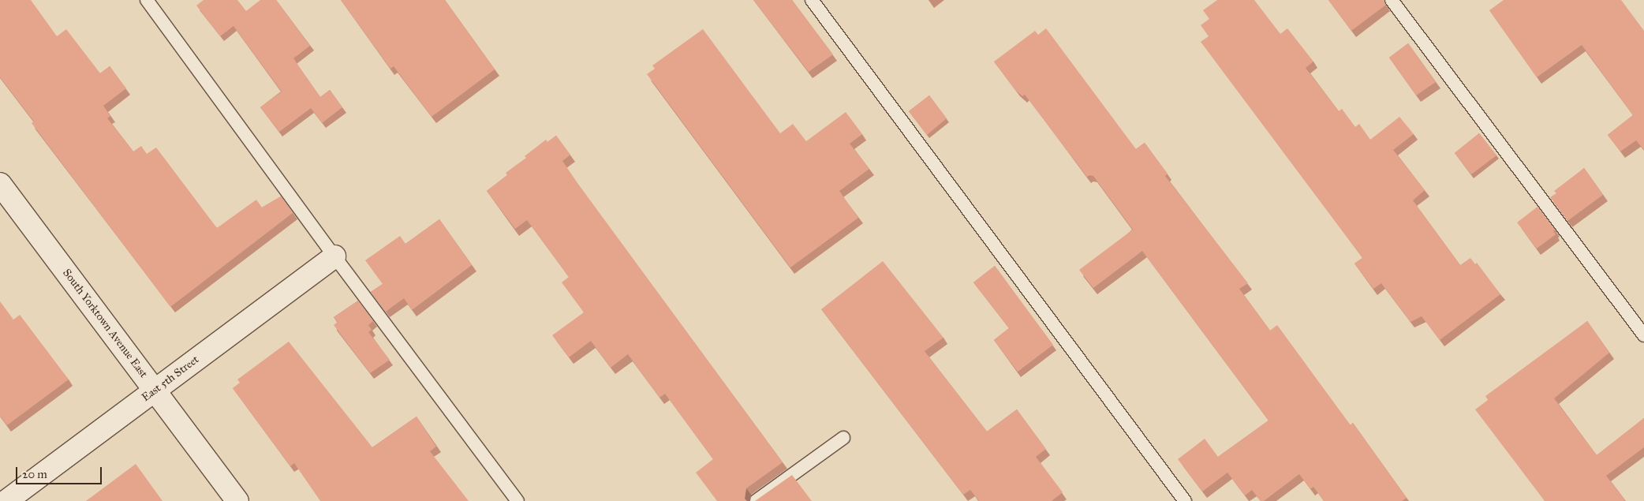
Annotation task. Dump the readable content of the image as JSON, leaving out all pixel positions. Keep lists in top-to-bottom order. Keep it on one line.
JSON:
{"streets":{"street":["South Yorktown Avenue East","East 5th Street"]},"crossings":[["South Yorktown Avenue East","East 5th Street"]],"scale_bar":"20 m"}
